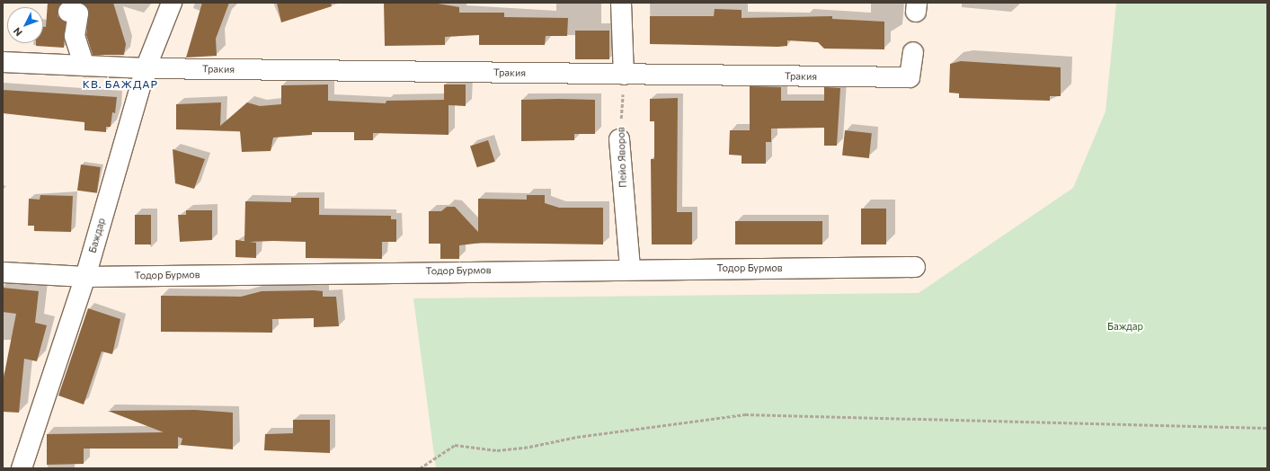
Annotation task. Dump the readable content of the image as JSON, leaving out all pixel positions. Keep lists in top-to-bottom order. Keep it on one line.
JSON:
{"streets":{"street":["Тракия","Пейо Яворов","Баждар","Тодор Бурмов"]},"crossings":[["Тракия","Пейо Яворов"],["Тракия","Баждар"],["Пейо Яворов","Тодор Бурмов"],["Баждар","Тодор Бурмов"]],"districts":["КВ. БАЖДАР"],"parks":["Баждар"],"north":"bottom left"}
